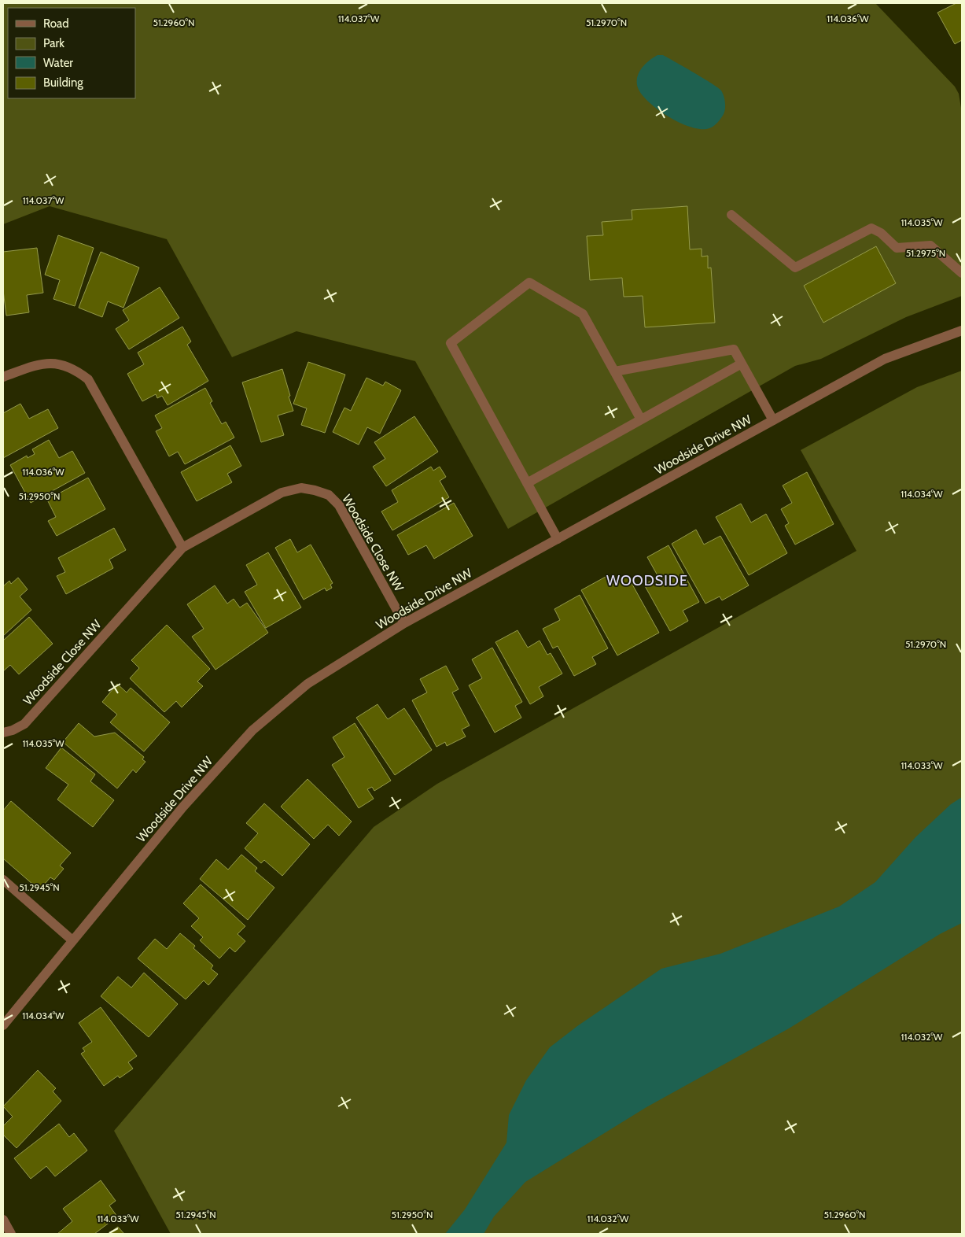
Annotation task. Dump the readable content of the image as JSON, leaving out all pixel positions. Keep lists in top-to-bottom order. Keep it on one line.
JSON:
{"streets":{"street":["Woodside Drive NW","Woodside Close NW"]},"crossings":[["Woodside Drive NW","Woodside Close NW"]],"districts":["WOODSIDE"],"legend":["Road","Park","Water","Building"],"coordinates":["114.037°W","114.036°W","51.2960°N","51.2970°N","114.035°W","51.2975°N","114.034°W","51.2950°N","114.033°W","51.2945°N","114.032°W"]}
